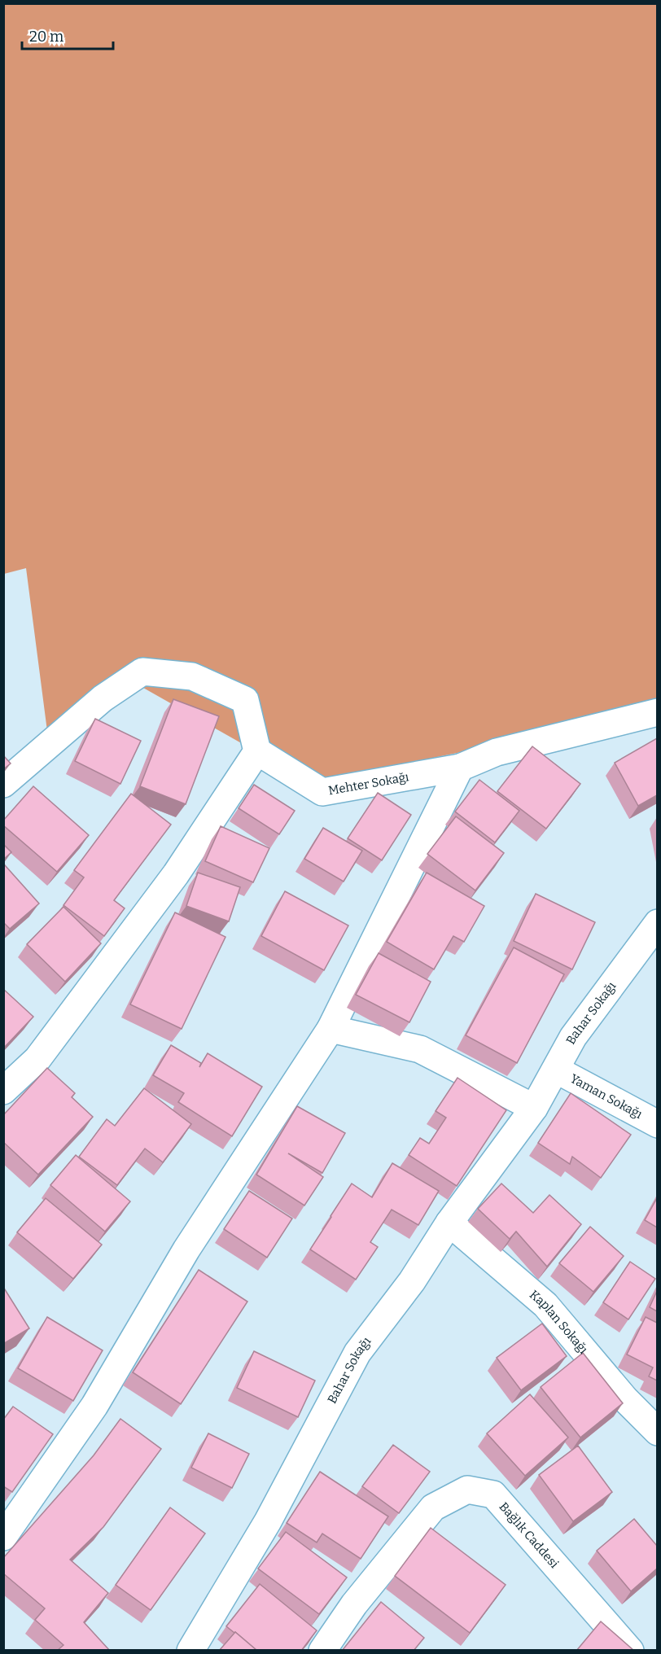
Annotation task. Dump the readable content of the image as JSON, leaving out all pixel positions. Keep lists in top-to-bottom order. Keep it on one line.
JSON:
{"streets":{"street":["Mehter Sokağı","Bahar Sokağı","Yaman Sokağı","Kaplan Sokağı","Bağlık Caddesi"]},"crossings":[["Bahar Sokağı","Yaman Sokağı"],["Bahar Sokağı","Kaplan Sokağı"]],"scale_bar":"20 m"}
